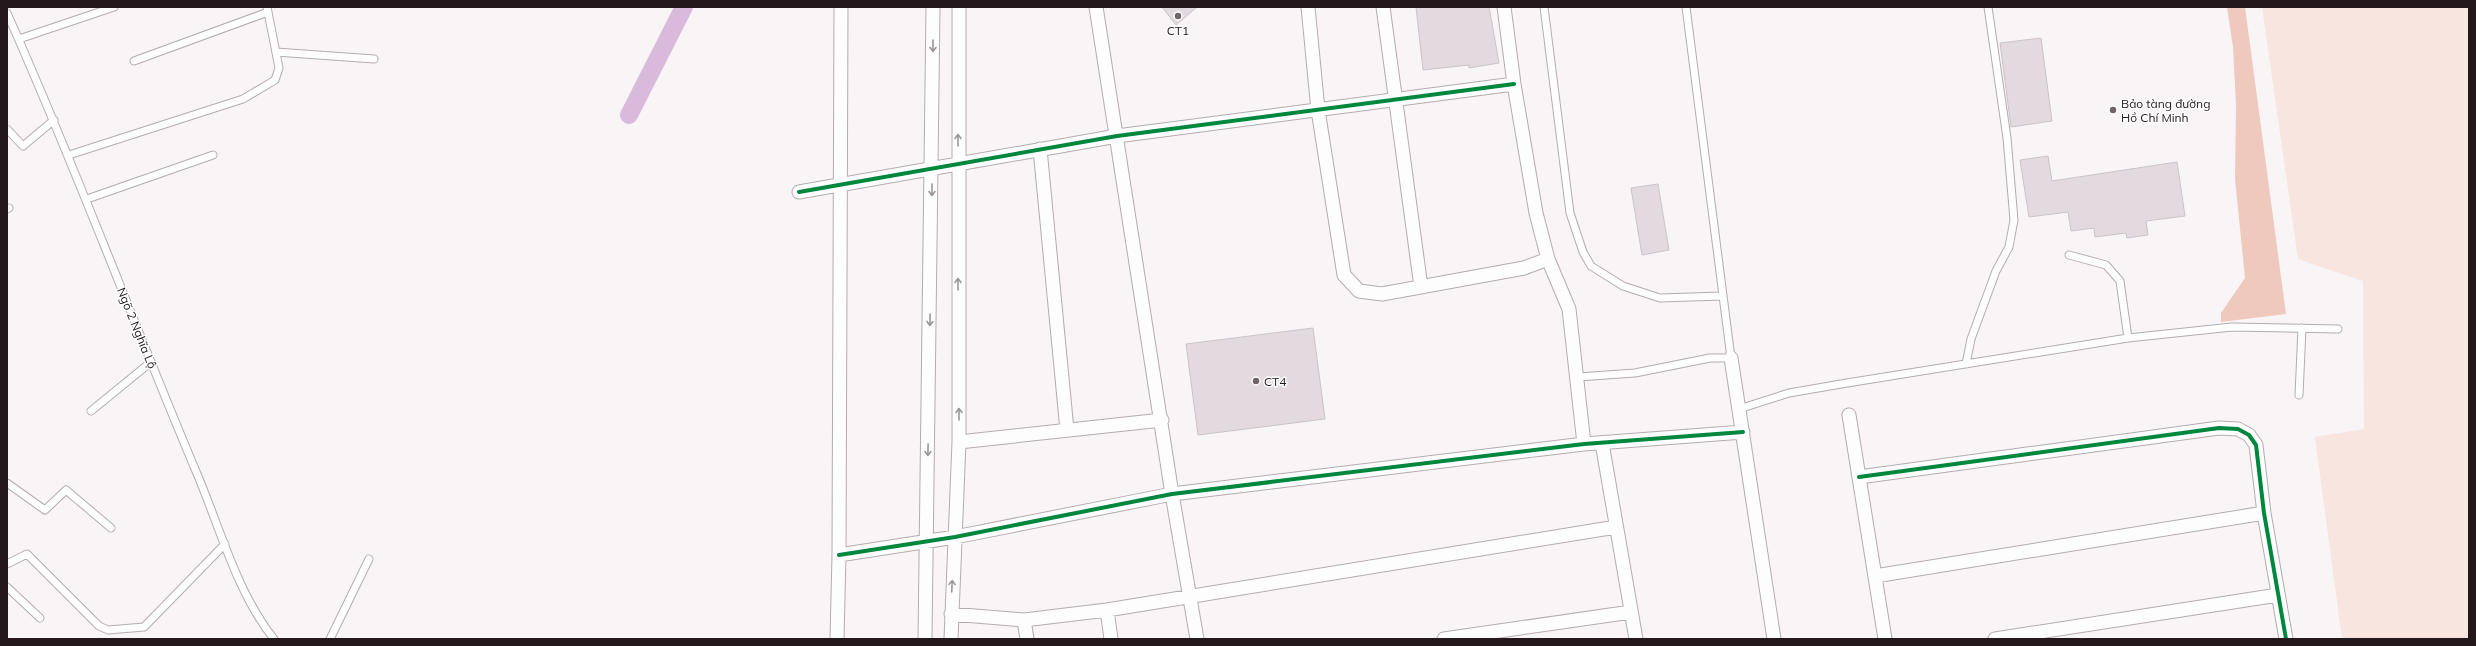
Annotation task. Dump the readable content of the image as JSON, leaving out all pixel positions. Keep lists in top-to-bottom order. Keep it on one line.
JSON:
{"streets":{"lane":["Ngõ 2 Nghĩa Lộ"]},"places":["CT1","Bảo tàng đường Hồ Chí Minh","CT4"]}
